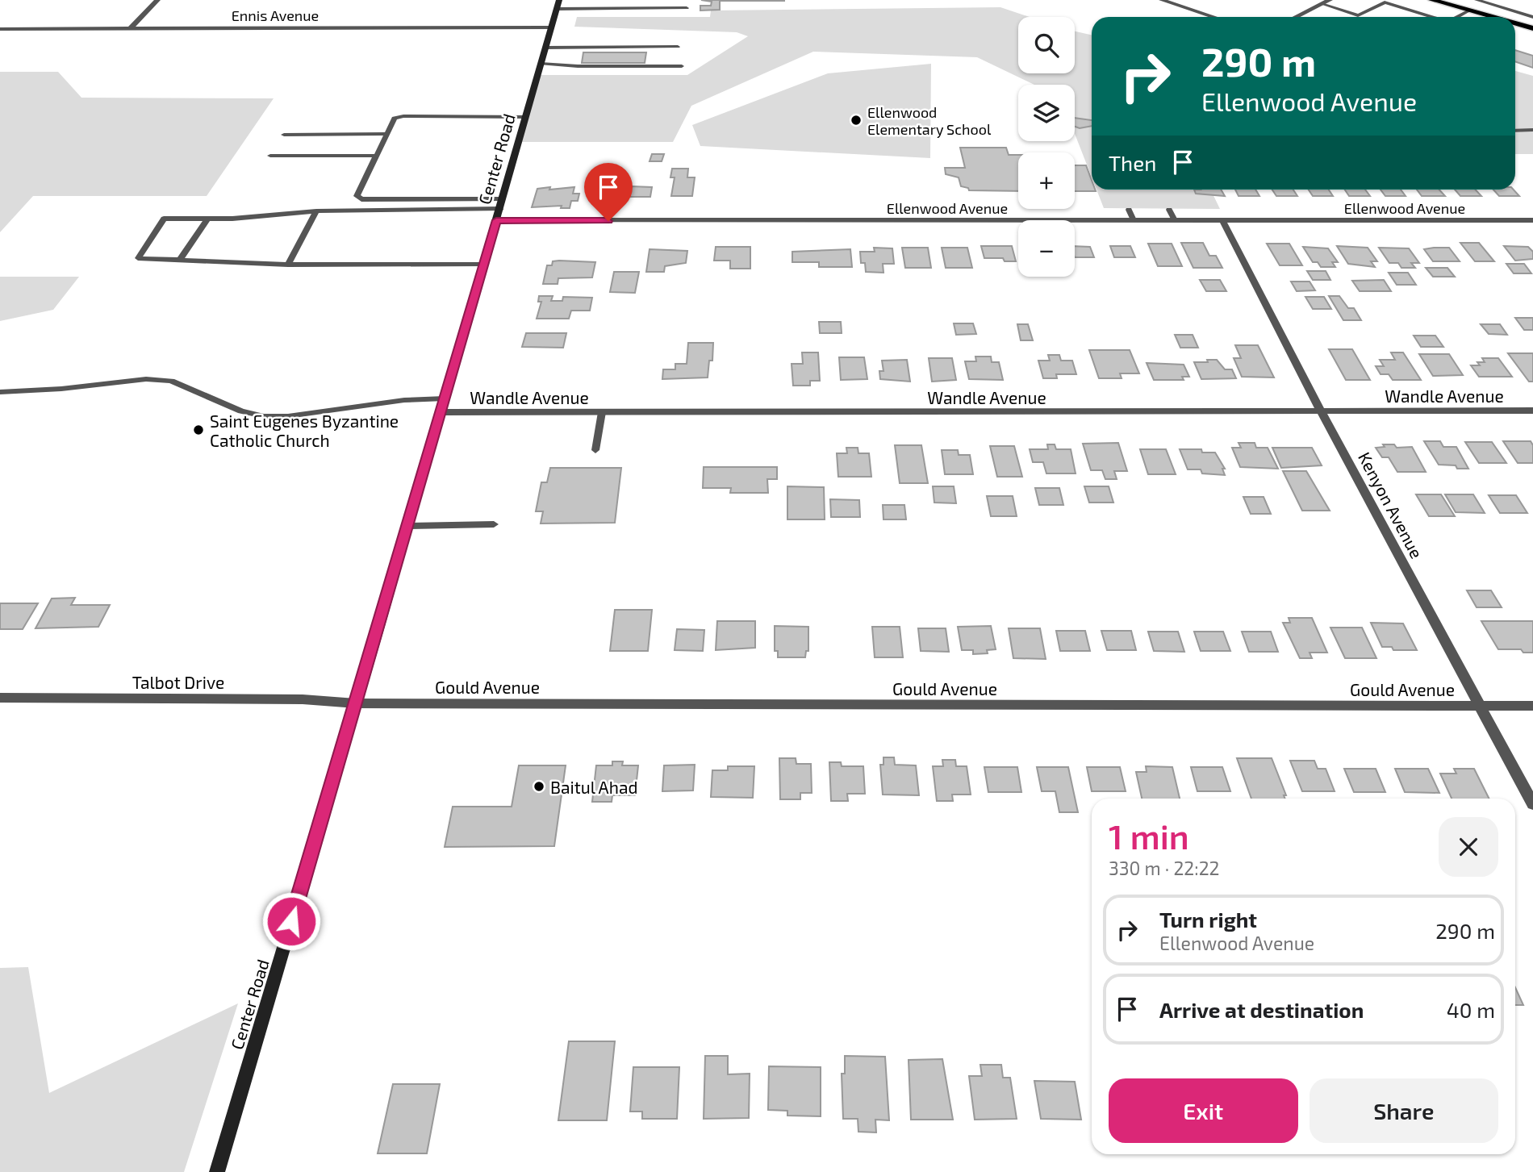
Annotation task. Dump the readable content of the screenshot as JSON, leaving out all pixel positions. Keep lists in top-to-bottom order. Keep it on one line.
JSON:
{"streets":{"main road":["Center Road"],"street":["Ennis Avenue","Ellenwood Avenue","Wandle Avenue","Kenyon Avenue","Talbot Drive","Gould Avenue"]},"crossings":[["Ennis Avenue","Center Road"],["Center Road","Ellenwood Avenue"],["Center Road","Wandle Avenue"],["Center Road","Talbot Drive"],["Center Road","Gould Avenue"],["Ellenwood Avenue","Kenyon Avenue"],["Wandle Avenue","Kenyon Avenue"],["Kenyon Avenue","Gould Avenue"],["Talbot Drive","Gould Avenue"]],"places":["Ellenwood Elementary School","Saint Eugenes Byzantine Catholic Church","Baitul Ahad"],"page":{"map_buttons":["+","−"],"turn":["290 m","Ellenwood Avenue"],"then":"Then","heading":["1 min","330 m · 22:22"],"list":[{"name":"Turn right","note":"Ellenwood Avenue","value":"290 m"},{"name":"Arrive at destination","value":"40 m"}],"buttons":["Exit","Share"]}}
